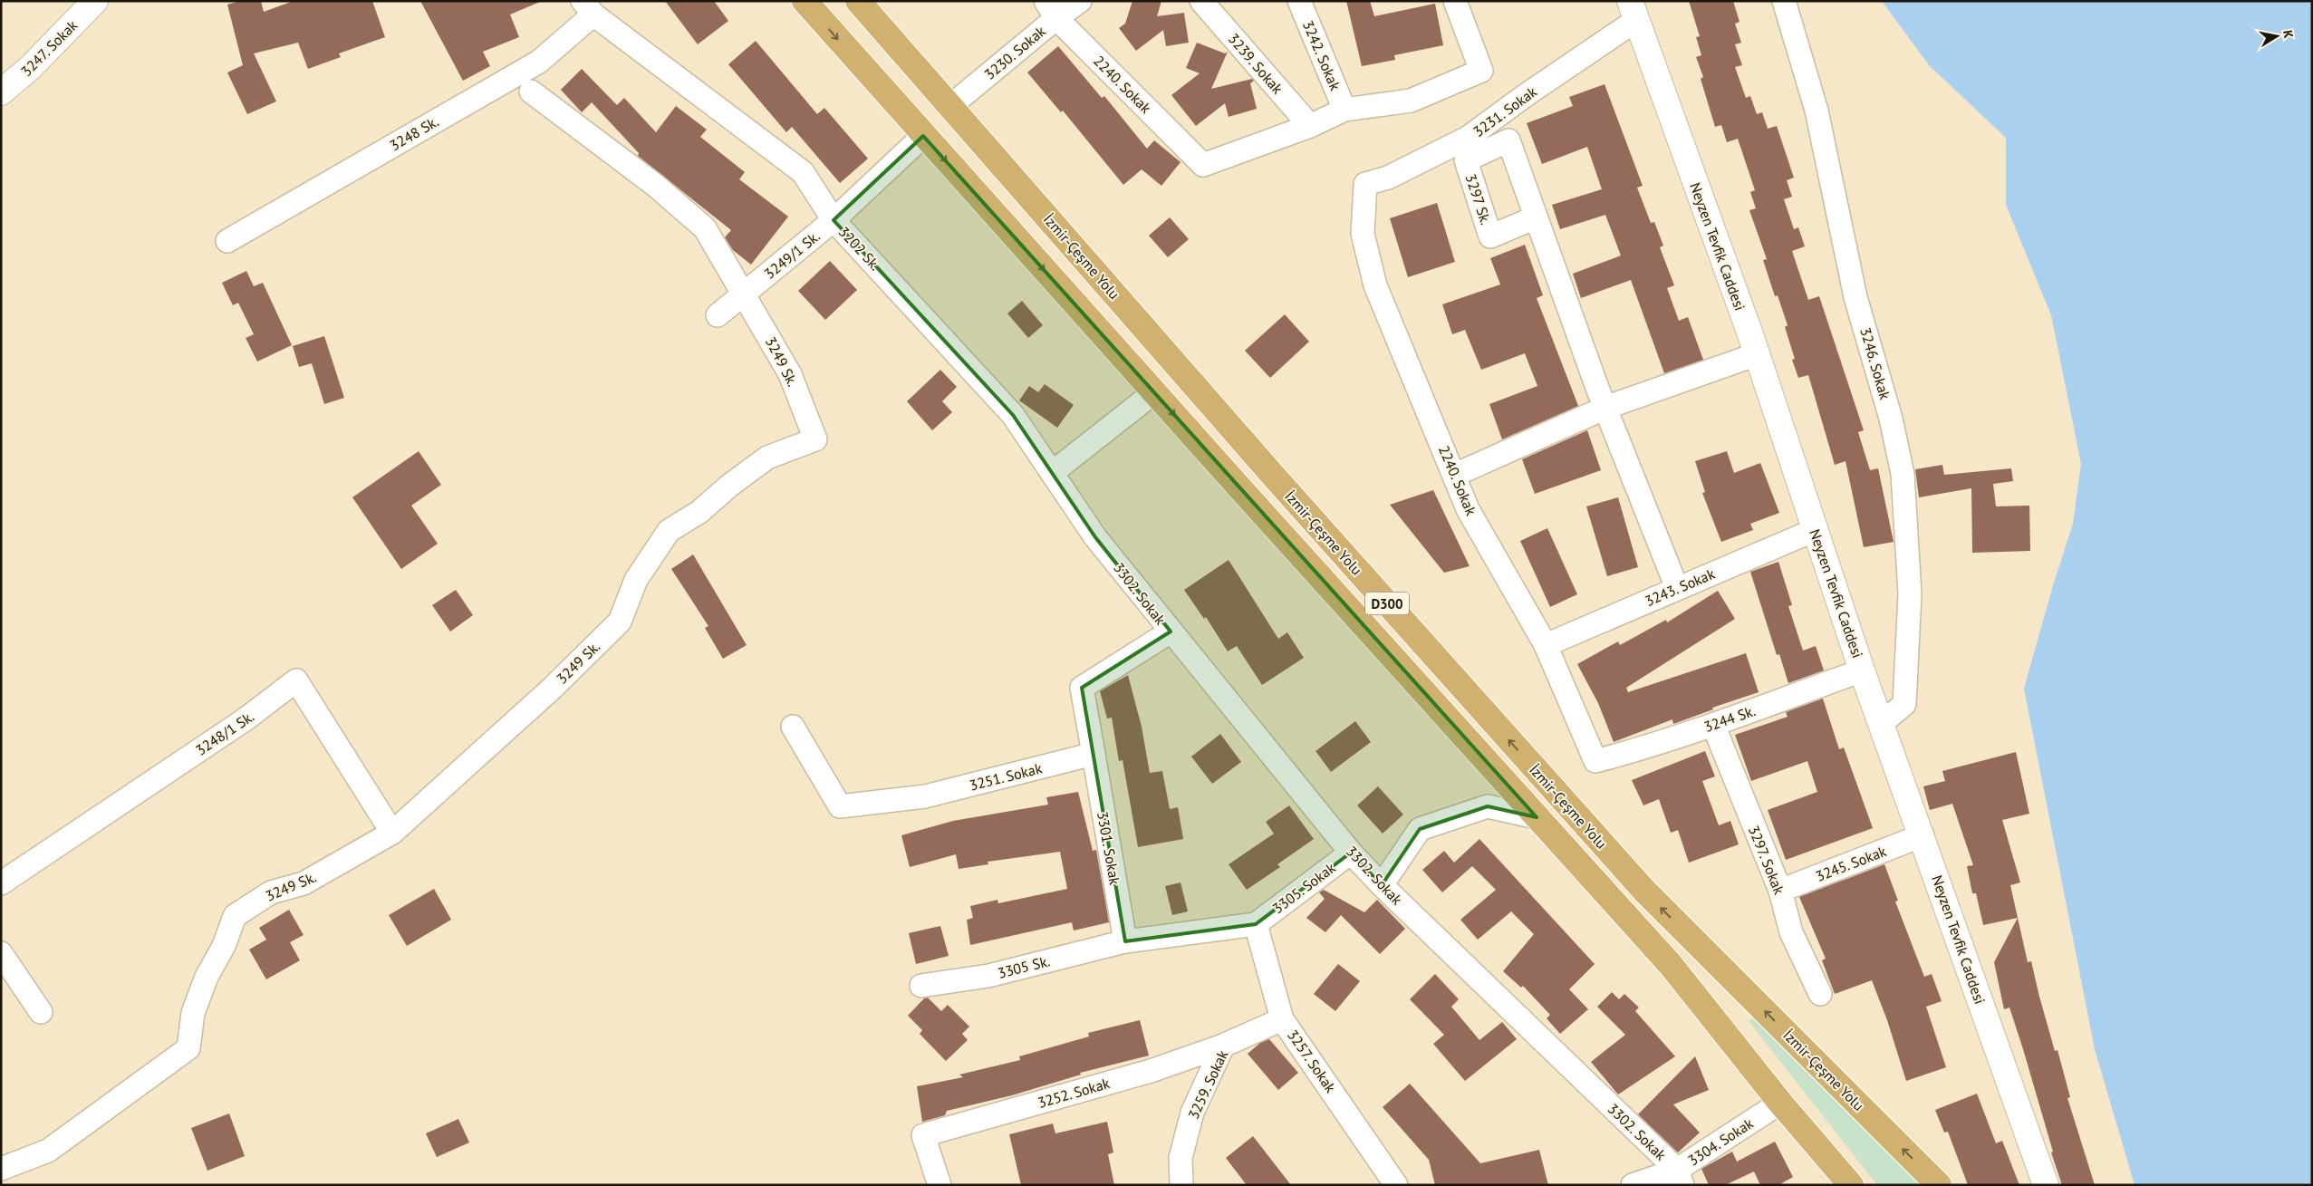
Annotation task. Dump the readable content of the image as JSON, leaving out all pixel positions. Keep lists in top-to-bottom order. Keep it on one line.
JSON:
{"streets":{"highway":["İzmir-Çeşme Yolu","D300"],"street":["3247. Sokak","3230. Sokak","3242. Sokak","3239. Sokak","2240. Sokak","3231. Sokak","3248 Sk.","Neyzen Tevfik Caddesi","3202 Sk.","3249/1 Sk.","3249 Sk.","3246. Sokak","3243. Sokak","3302. Sokak","3244 Sk.","3248/1 Sk.","3251. Sokak","3301. Sokak","3297. Sokak","3245. Sokak","3305. Sokak","3305 Sk.","3257. Sokak","3259. Sokak","3252. Sokak","3304. Sokak"]},"crossings":[["3230. Sokak","2240. Sokak"],["3230. Sokak","İzmir-Çeşme Yolu"],["3239. Sokak","2240. Sokak"],["2240. Sokak","3231. Sokak"],["2240. Sokak","3243. Sokak"],["2240. Sokak","3244 Sk."],["3231. Sokak","Neyzen Tevfik Caddesi"],["3248 Sk.","3202 Sk."],["Neyzen Tevfik Caddesi","3246. Sokak"],["Neyzen Tevfik Caddesi","3243. Sokak"],["Neyzen Tevfik Caddesi","3244 Sk."],["Neyzen Tevfik Caddesi","3245. Sokak"],["3202 Sk.","3249/1 Sk."],["3202 Sk.","3302. Sokak"],["3249/1 Sk.","İzmir-Çeşme Yolu"],["3249/1 Sk.","3249 Sk."],["İzmir-Çeşme Yolu","3304. Sokak"],["3249 Sk.","3248/1 Sk."],["3302. Sokak","3305. Sokak"],["3302. Sokak","3304. Sokak"],["3244 Sk.","3297. Sokak"],["3251. Sokak","3301. Sokak"],["3301. Sokak","3305 Sk."],["3297. Sokak","3245. Sokak"],["3305. Sokak","3305 Sk."],["3305. Sokak","3257. Sokak"],["3305 Sk.","3257. Sokak"],["3257. Sokak","3259. Sokak"],["3259. Sokak","3252. Sokak"]],"north":"right"}
